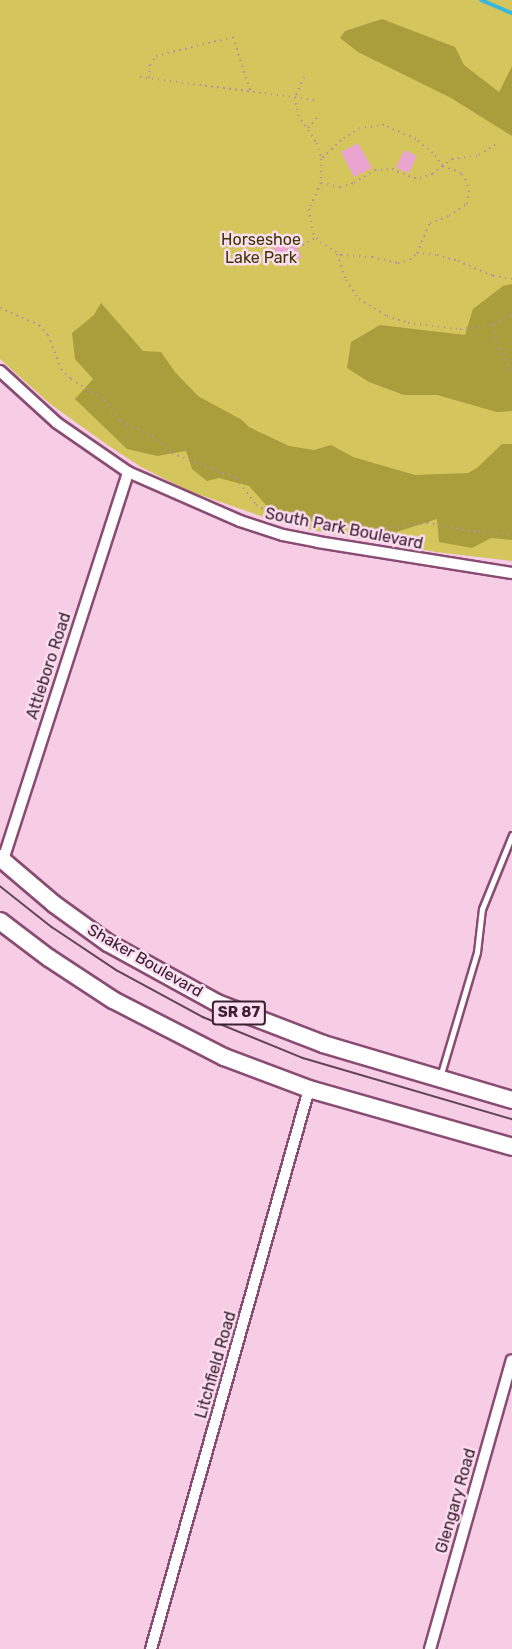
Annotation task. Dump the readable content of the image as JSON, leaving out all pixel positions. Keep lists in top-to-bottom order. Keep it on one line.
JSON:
{"streets":{"main road":["Shaker Boulevard","SR 87"],"street":["South Park Boulevard","Attleboro Road","Litchfield Road","Glengary Road"]},"crossings":[["South Park Boulevard","Attleboro Road"],["Attleboro Road","Shaker Boulevard"],["SR 87","Litchfield Road"]],"parks":["Horseshoe Lake Park"]}
